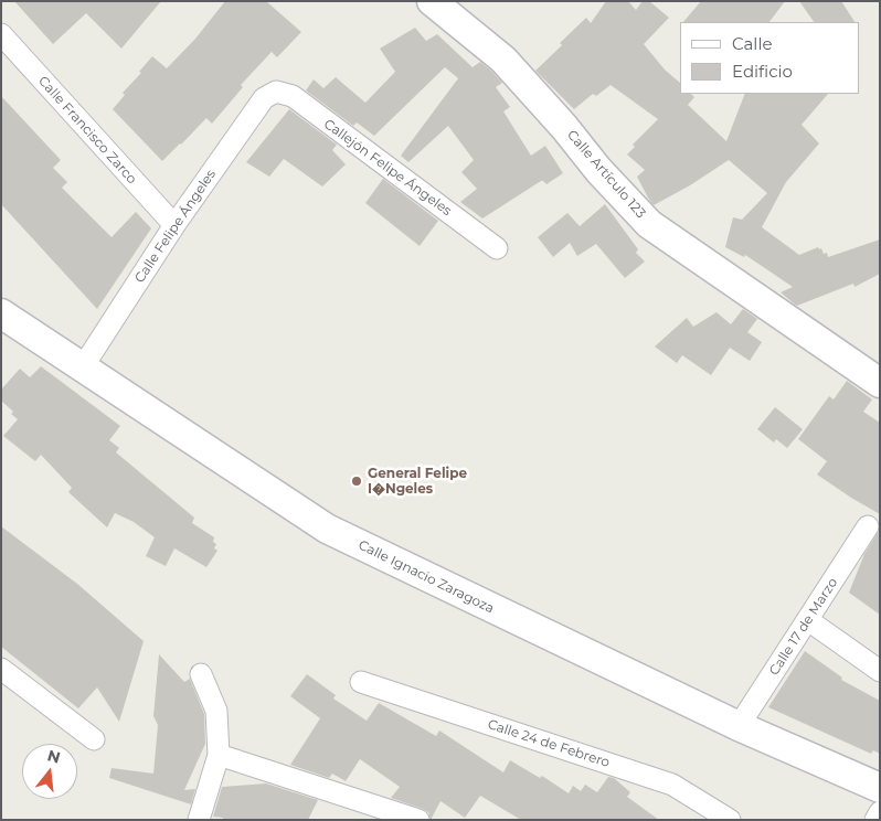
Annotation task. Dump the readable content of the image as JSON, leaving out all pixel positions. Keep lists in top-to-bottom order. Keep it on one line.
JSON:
{"streets":{"street":["Calle Francisco Zarco","Callejón Felipe Ángeles","Calle Artículo 123","Calle Felipe Ángeles","Calle Ignacio Zaragoza","Calle 17 de Marzo","Calle 24 de Febrero"]},"crossings":[["Calle Francisco Zarco","Calle Felipe Ángeles"],["Callejón Felipe Ángeles","Calle Felipe Ángeles"],["Calle Felipe Ángeles","Calle Ignacio Zaragoza"],["Calle Ignacio Zaragoza","Calle 17 de Marzo"]],"places":["General Felipe I�Ngeles"],"legend":["Calle","Edificio"],"north":"top"}
